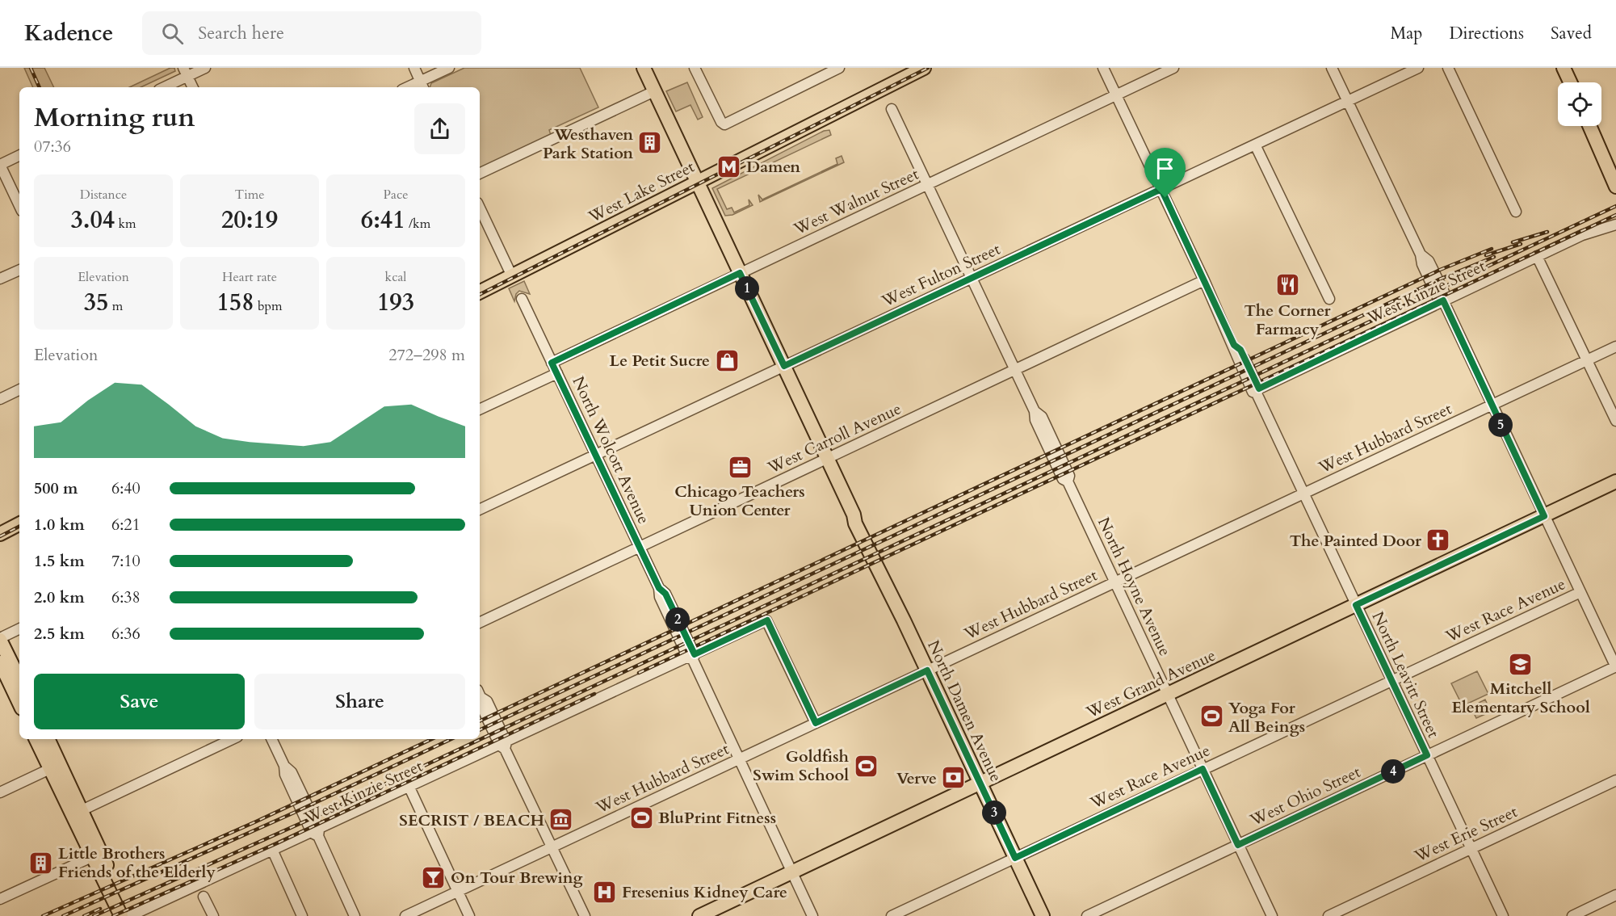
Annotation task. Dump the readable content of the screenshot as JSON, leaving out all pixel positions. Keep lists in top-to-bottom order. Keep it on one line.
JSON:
{"streets":{"main road":["West Lake Street","West Grand Avenue","North Damen Avenue"],"street":["West Walnut Street","West Fulton Street","West Kinzie Street","West Carroll Avenue","West Hubbard Street","North Wolcott Avenue","North Hoyne Avenue","West Race Avenue","North Leavitt Street","West Ohio Street","West Erie Street"]},"crossings":[["West Lake Street","North Damen Avenue"],["West Walnut Street","North Wolcott Avenue"],["West Walnut Street","North Hoyne Avenue"],["West Walnut Street","North Leavitt Street"],["West Walnut Street","North Damen Avenue"],["West Fulton Street","North Wolcott Avenue"],["West Fulton Street","North Hoyne Avenue"],["West Fulton Street","North Leavitt Street"],["West Fulton Street","North Damen Avenue"],["West Kinzie Street","West Hubbard Street"],["West Kinzie Street","North Wolcott Avenue"],["West Kinzie Street","North Leavitt Street"],["West Carroll Avenue","North Wolcott Avenue"],["West Carroll Avenue","North Hoyne Avenue"],["West Carroll Avenue","North Leavitt Street"],["West Carroll Avenue","North Damen Avenue"],["West Hubbard Street","North Wolcott Avenue"],["West Hubbard Street","North Hoyne Avenue"],["West Hubbard Street","North Leavitt Street"],["West Hubbard Street","North Damen Avenue"],["North Wolcott Avenue","West Grand Avenue"],["North Hoyne Avenue","West Race Avenue"],["North Hoyne Avenue","West Grand Avenue"],["North Hoyne Avenue","West Ohio Street"],["West Race Avenue","North Leavitt Street"],["West Race Avenue","North Damen Avenue"],["North Leavitt Street","West Grand Avenue"],["North Leavitt Street","West Ohio Street"],["North Leavitt Street","West Erie Street"],["West Grand Avenue","North Damen Avenue"]],"places":{"building":["Westhaven Park Station","Little Brothers Friends of the Elderly"],"metro station":["Damen"],"restaurant":["The Corner Farmacy"],"shop":["Le Petit Sucre"],"office":["Chicago Teachers Union Center"],"church":["The Painted Door"],"school or university":["Mitchell Elementary School"],"sports":["Yoga For All Beings","Goldfish Swim School","BluPrint Fitness"],"bank":["Verve"],"museum":["SECRIST / BEACH"],"bar":["On Tour Brewing"],"hospital":["Fresenius Kidney Care"]},"page":{"header":"Kadence","search":"Search here","nav":["Map","Directions","Saved"],"heading":["Morning run","07:36"],"stats":[["Distance","3.04 km"],["Time","20:19"],["Pace","6:41 /km"],["Elevation","35 m"],["Heart rate","158 bpm"],["kcal","193"]],"pins":["1","5","2","4","3"],"chart":["Elevation","272–298 m"],"list":[{"name":"500 m","note":"6:40"},{"name":"1.0 km","note":"6:21"},{"name":"1.5 km","note":"7:10"},{"name":"2.0 km","note":"6:38"},{"name":"2.5 km","note":"6:36"}],"buttons":["Save","Share"]}}
